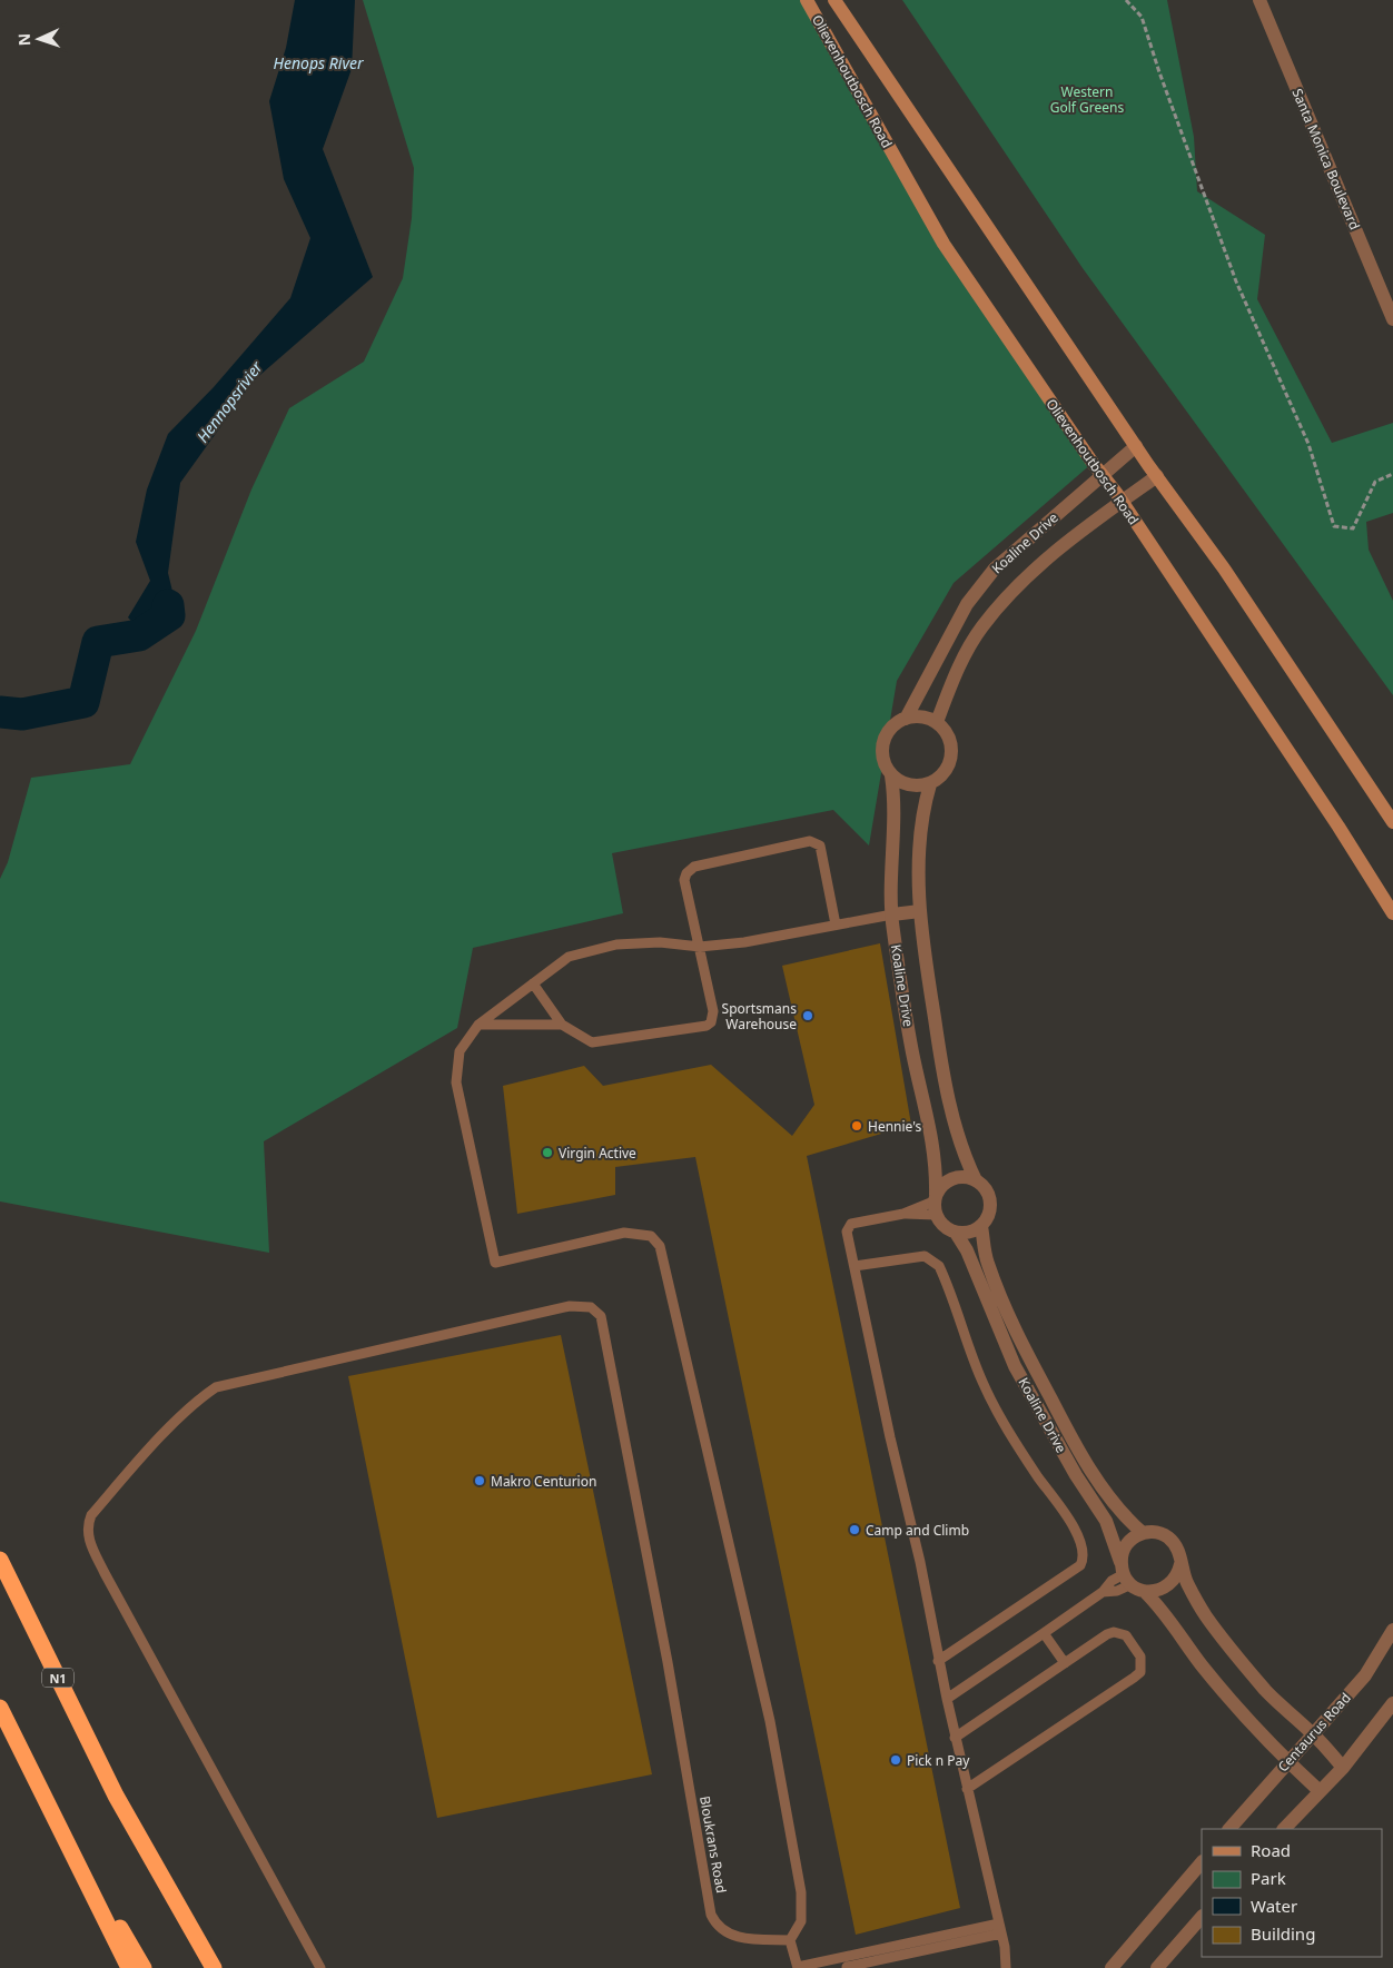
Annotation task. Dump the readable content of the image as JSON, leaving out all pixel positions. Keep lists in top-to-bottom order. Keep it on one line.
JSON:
{"streets":{"highway":["N1"],"main road":["Olievenhoutbosch Road"],"street":["Santa Monica Boulevard","Koaline Drive","Centaurus Road"],"lane":["Bloukrans Road"]},"crossings":[["Olievenhoutbosch Road","Koaline Drive"],["Koaline Drive","Centaurus Road"]],"water":["Henops River","Hennopsrivier"],"parks":["Western Golf Greens"],"places":["Sportsmans Warehouse","Hennie's","Virgin Active","Makro Centurion","Camp and Climb","Pick n Pay"],"legend":["Road","Park","Water","Building"],"north":"left"}
